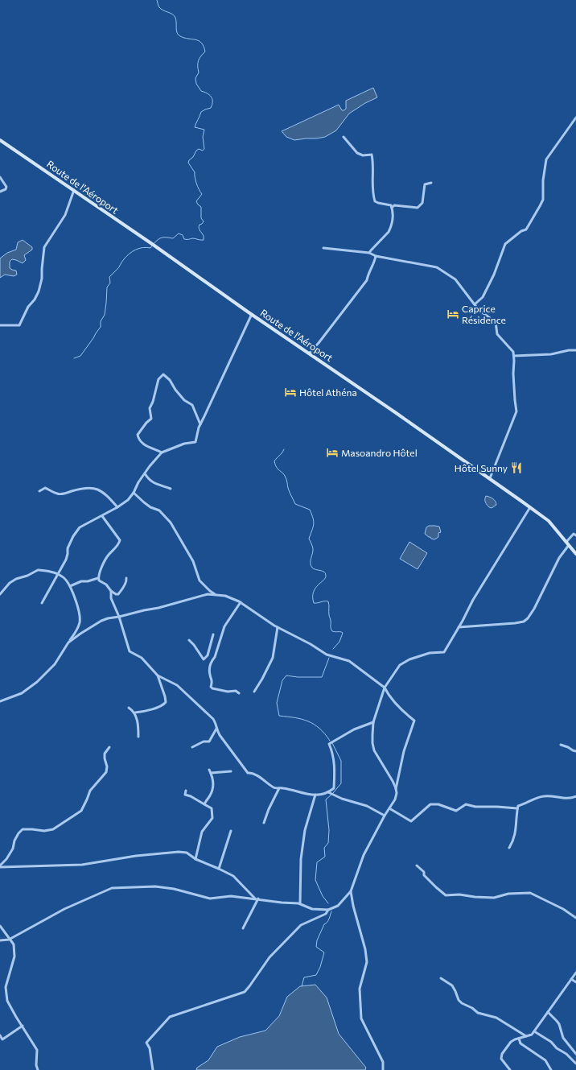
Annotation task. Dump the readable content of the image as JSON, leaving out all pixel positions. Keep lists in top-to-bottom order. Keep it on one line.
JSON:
{"streets":{"main road":["Route de l'Aéroport"]},"places":{"hotel":["Caprice Résidence","Hôtel Athéna","Masoandro Hôtel"],"restaurant":["Hôtel Sunny"]}}
